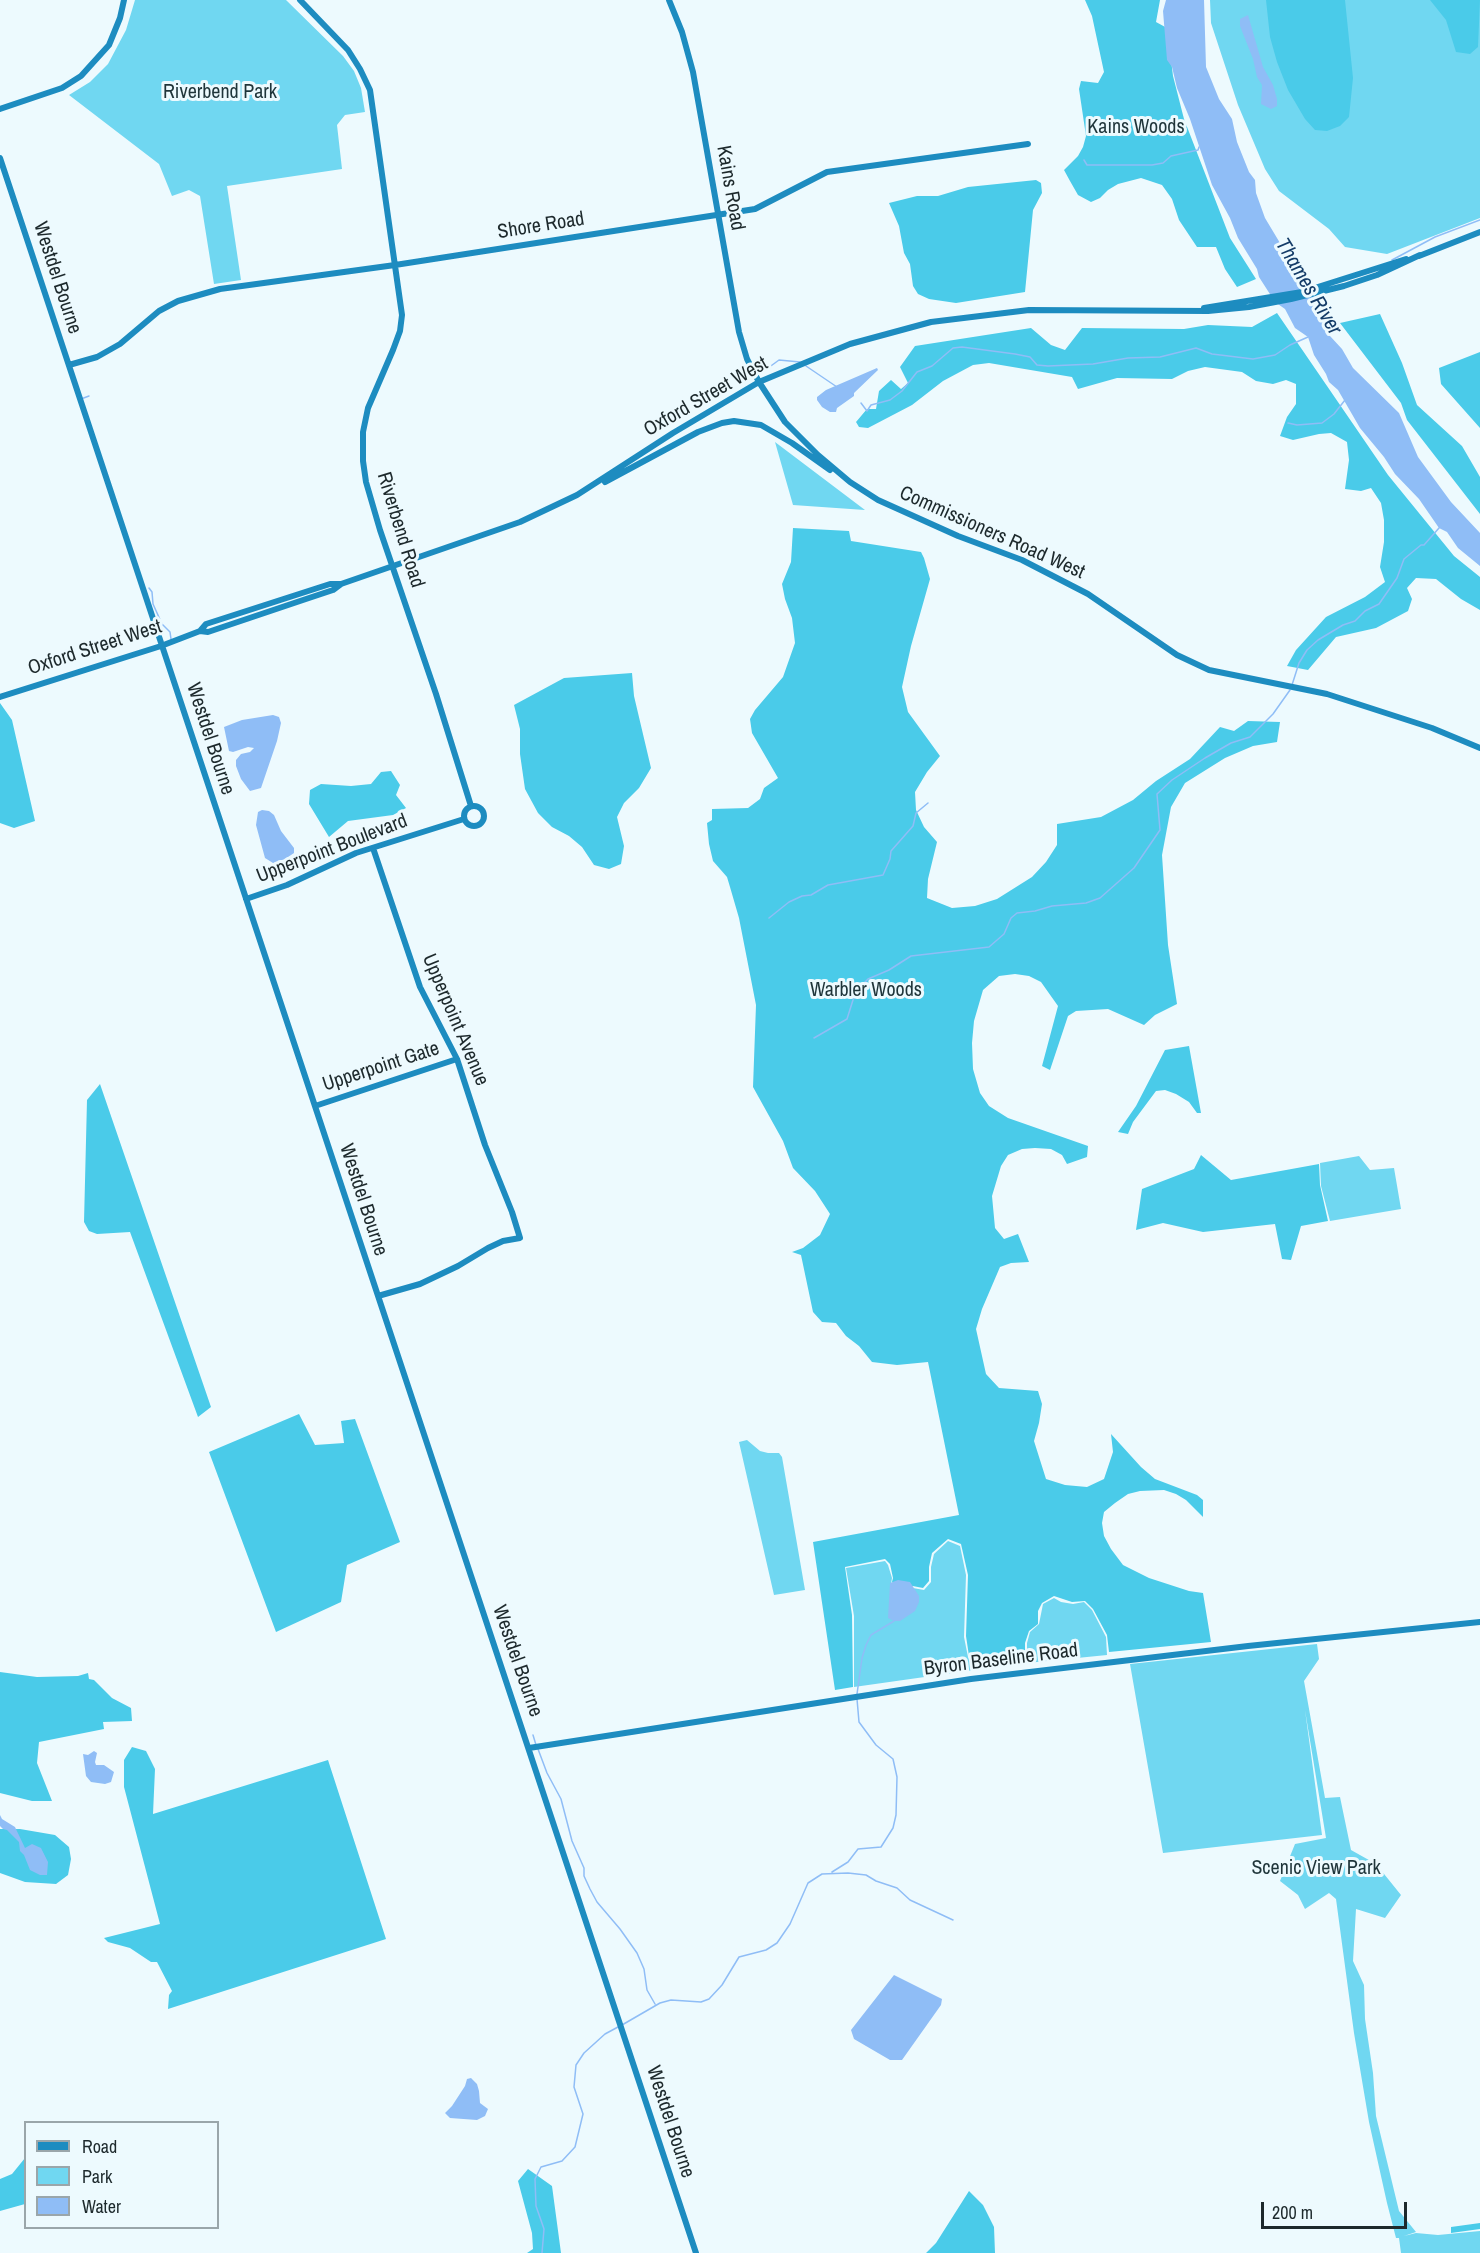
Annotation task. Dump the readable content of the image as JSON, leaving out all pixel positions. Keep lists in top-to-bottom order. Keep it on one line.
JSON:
{"streets":{"main road":["Kains Road","Shore Road","Westdel Bourne","Oxford Street West","Riverbend Road","Commissioners Road West","Upperpoint Boulevard","Upperpoint Avenue","Upperpoint Gate","Byron Baseline Road"]},"crossings":[["Kains Road","Shore Road"],["Kains Road","Oxford Street West"],["Kains Road","Commissioners Road West"],["Shore Road","Westdel Bourne"],["Shore Road","Riverbend Road"],["Westdel Bourne","Oxford Street West"],["Westdel Bourne","Upperpoint Boulevard"],["Westdel Bourne","Upperpoint Avenue"],["Westdel Bourne","Upperpoint Gate"],["Westdel Bourne","Byron Baseline Road"],["Oxford Street West","Riverbend Road"],["Oxford Street West","Commissioners Road West"],["Riverbend Road","Upperpoint Boulevard"],["Upperpoint Boulevard","Upperpoint Avenue"],["Upperpoint Avenue","Upperpoint Gate"]],"water":["Thames River"],"parks":["Riverbend Park","Kains Woods","Warbler Woods","Scenic View Park"],"legend":["Road","Park","Water"],"scale_bar":"200 m"}
